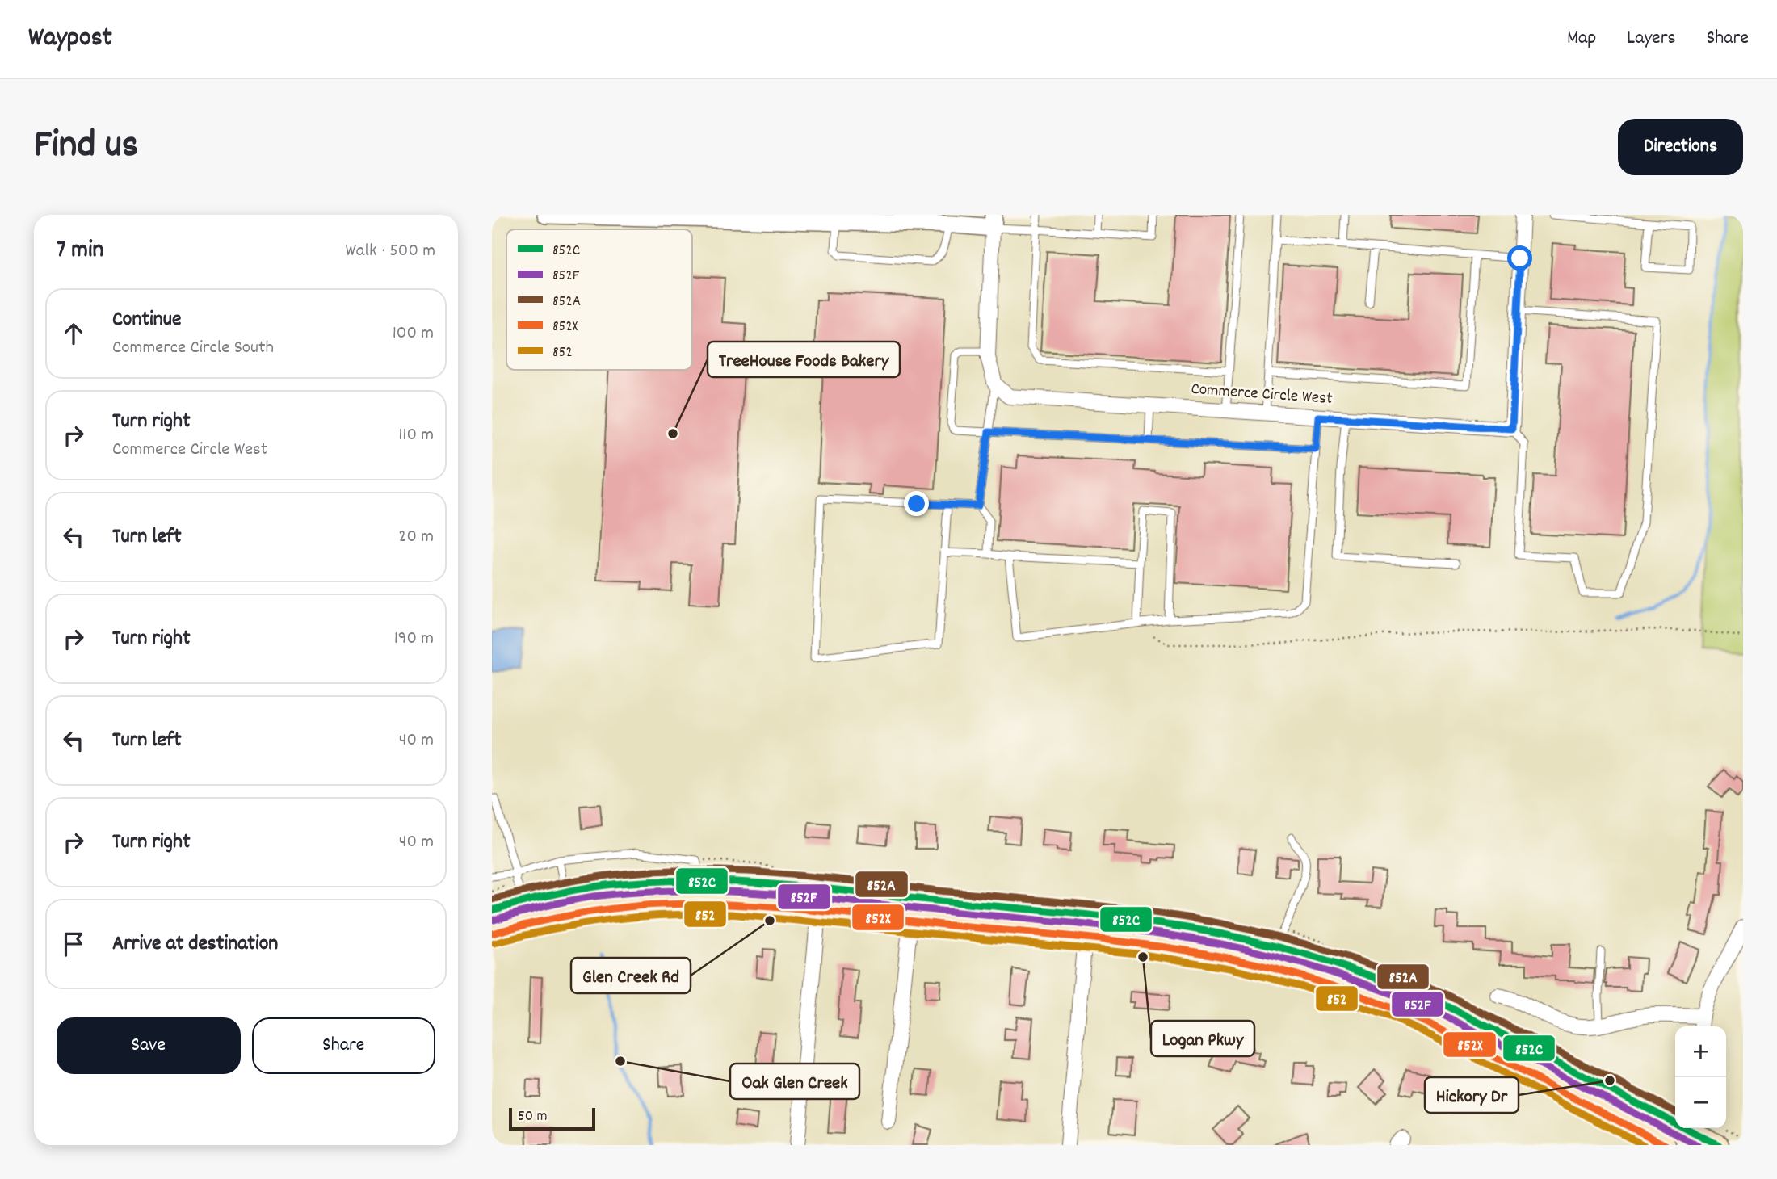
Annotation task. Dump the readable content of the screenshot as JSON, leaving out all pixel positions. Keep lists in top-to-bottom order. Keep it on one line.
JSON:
{"streets":{"street":["Commerce Circle West"]},"places":["TreeHouse Foods Bakery","Glen Creek Rd","Logan Pkwy","Oak Glen Creek","Hickory Dr"],"lines":["transit line 852A","transit line 852C","transit line 852F","transit line 852X","transit line 852"],"legend":["852C","852F","852A","852X","852"],"scale_bar":"50 m","page":{"header":"Waypost","nav":["Map","Layers","Share"],"title":"Find us","buttons":["Directions",["Save","Share"]],"heading":["7 min","Walk · 500 m"],"list":[["Continue","Commerce Circle South","100 m"],["Turn right","Commerce Circle West","110 m"],["Turn left","20 m"],["Turn right","190 m"],["Turn left","40 m"],["Turn right","40 m"],"Arrive at destination"],"map_buttons":["+","−"],"scale":"50 m"}}
